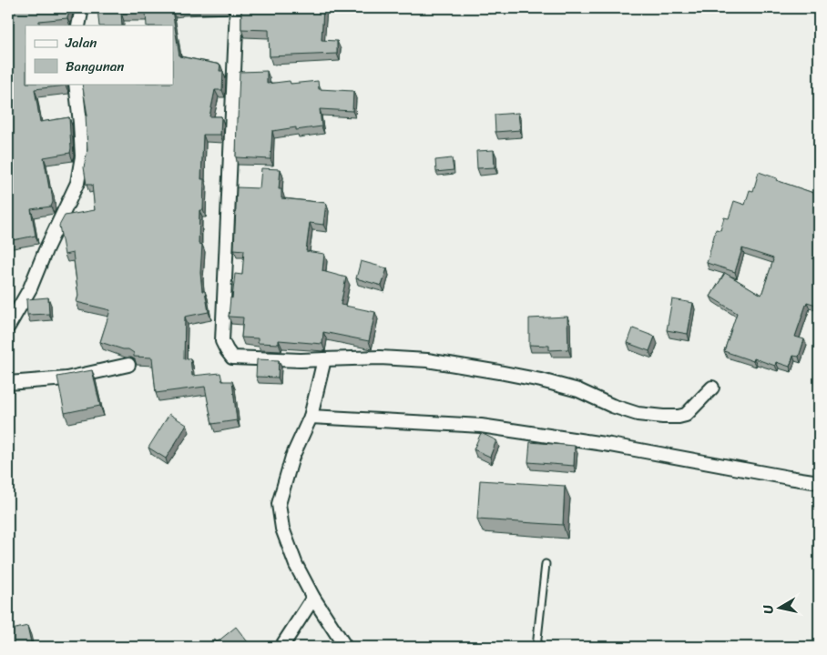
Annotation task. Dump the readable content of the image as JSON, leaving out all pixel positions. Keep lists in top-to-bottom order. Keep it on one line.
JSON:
{"legend":["Jalan","Bangunan"],"north":"left"}
